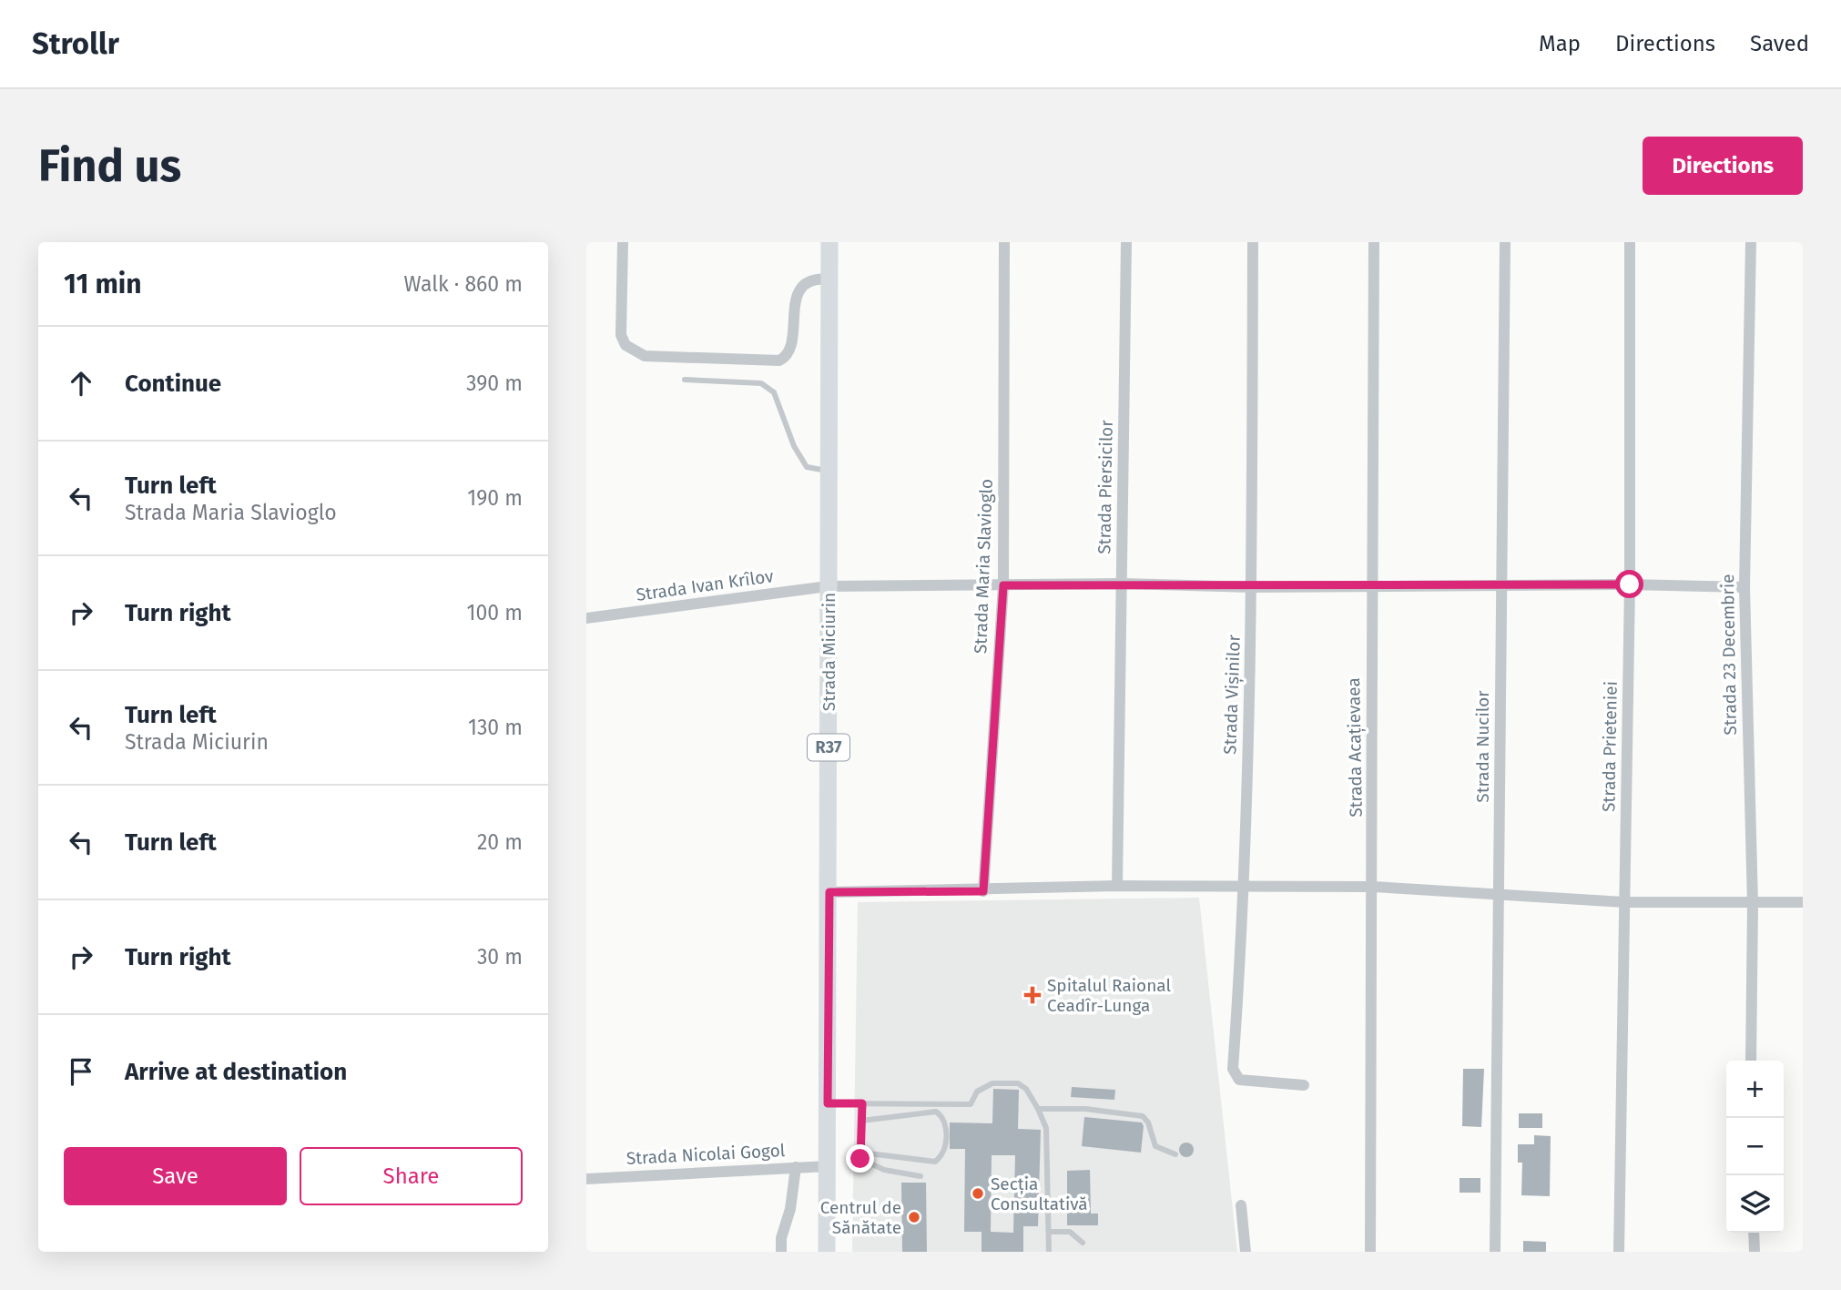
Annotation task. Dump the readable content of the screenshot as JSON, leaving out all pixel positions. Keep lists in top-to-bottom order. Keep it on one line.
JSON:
{"streets":{"main road":["Strada Miciurin","R37"],"street":["Strada Piersicilor","Strada Maria Slavioglo","Strada Ivan Krîlov","Strada 23 Decembrie","Strada Vișinilor","Strada Nucilor","Strada Prieteniei","Strada Acațievaea","Strada Nicolai Gogol"]},"crossings":[["Strada Piersicilor","Strada Ivan Krîlov"],["Strada Maria Slavioglo","Strada Ivan Krîlov"],["Strada Ivan Krîlov","Strada Miciurin"],["Strada Ivan Krîlov","Strada 23 Decembrie"],["Strada Ivan Krîlov","Strada Vișinilor"],["Strada Ivan Krîlov","Strada Nucilor"],["Strada Ivan Krîlov","Strada Prieteniei"],["Strada Ivan Krîlov","Strada Acațievaea"],["Strada Miciurin","Strada Nicolai Gogol"]],"places":{"health":["Spitalul Raional Ceadîr-Lunga"],"other":["Secția Consultativă","Centrul de Sănătate"]},"page":{"header":"Strollr","nav":["Map","Directions","Saved"],"buttons":["Directions",["Save","Share"]],"title":"Find us","heading":["11 min","Walk · 860 m"],"list":[["Continue","390 m"],["Turn left","Strada Maria Slavioglo","190 m"],["Turn right","100 m"],["Turn left","Strada Miciurin","130 m"],["Turn left","20 m"],["Turn right","30 m"],"Arrive at destination"],"map_buttons":["+","−"]}}
